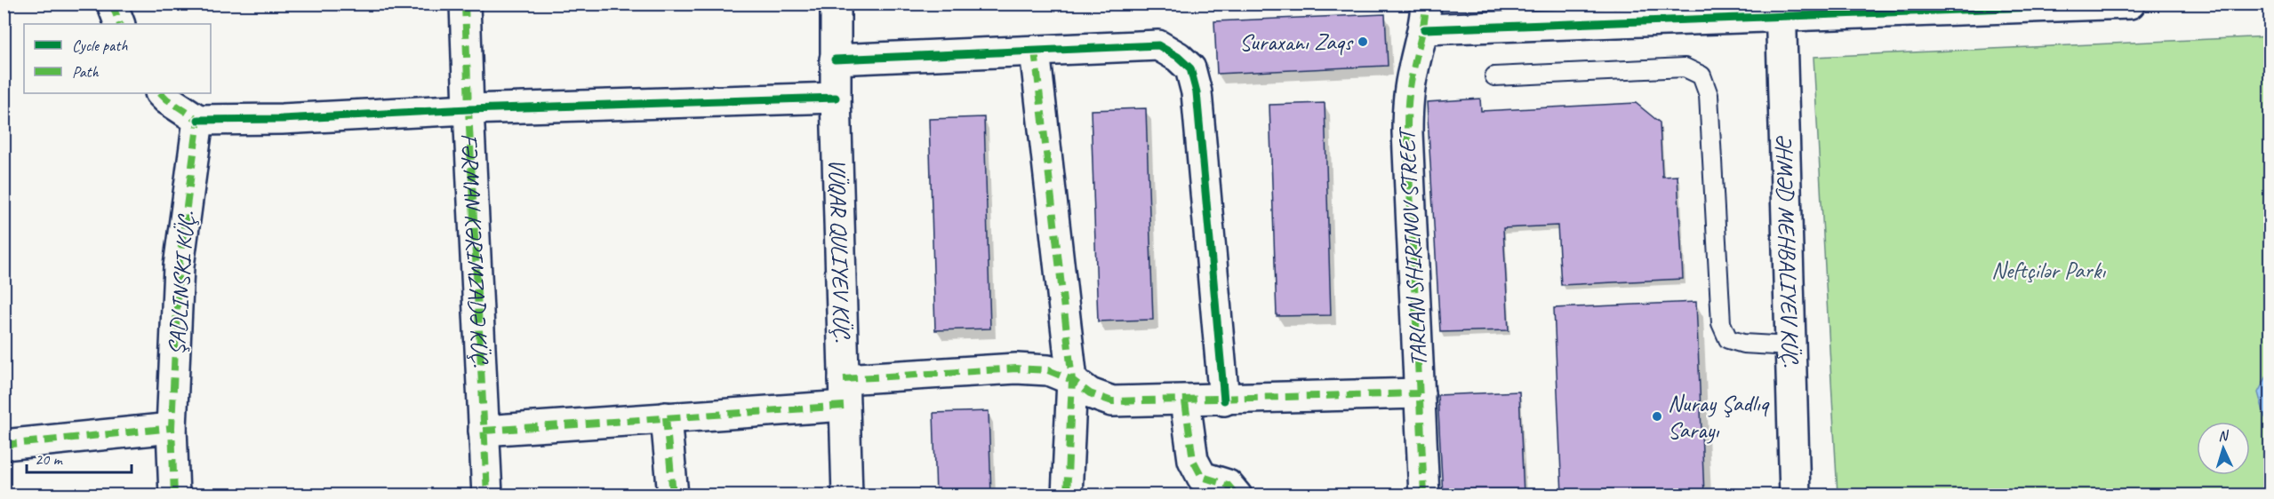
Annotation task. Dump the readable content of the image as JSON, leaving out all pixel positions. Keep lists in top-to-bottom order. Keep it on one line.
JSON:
{"streets":{"street":["TARLAN SHIRINOV STREET","FƏRMAN KƏRIMZADƏ KÜÇ.","VÜQAR QULIYEV KÜÇ.","ŞADLINSKI KÜÇ."]},"parks":["Neftçilər Parkı"],"places":["Suraxanı Zaqs","Nuray Şadlıq Sarayı"],"legend":["Cycle path","Path"],"scale_bar":"20 m","north":"top"}
